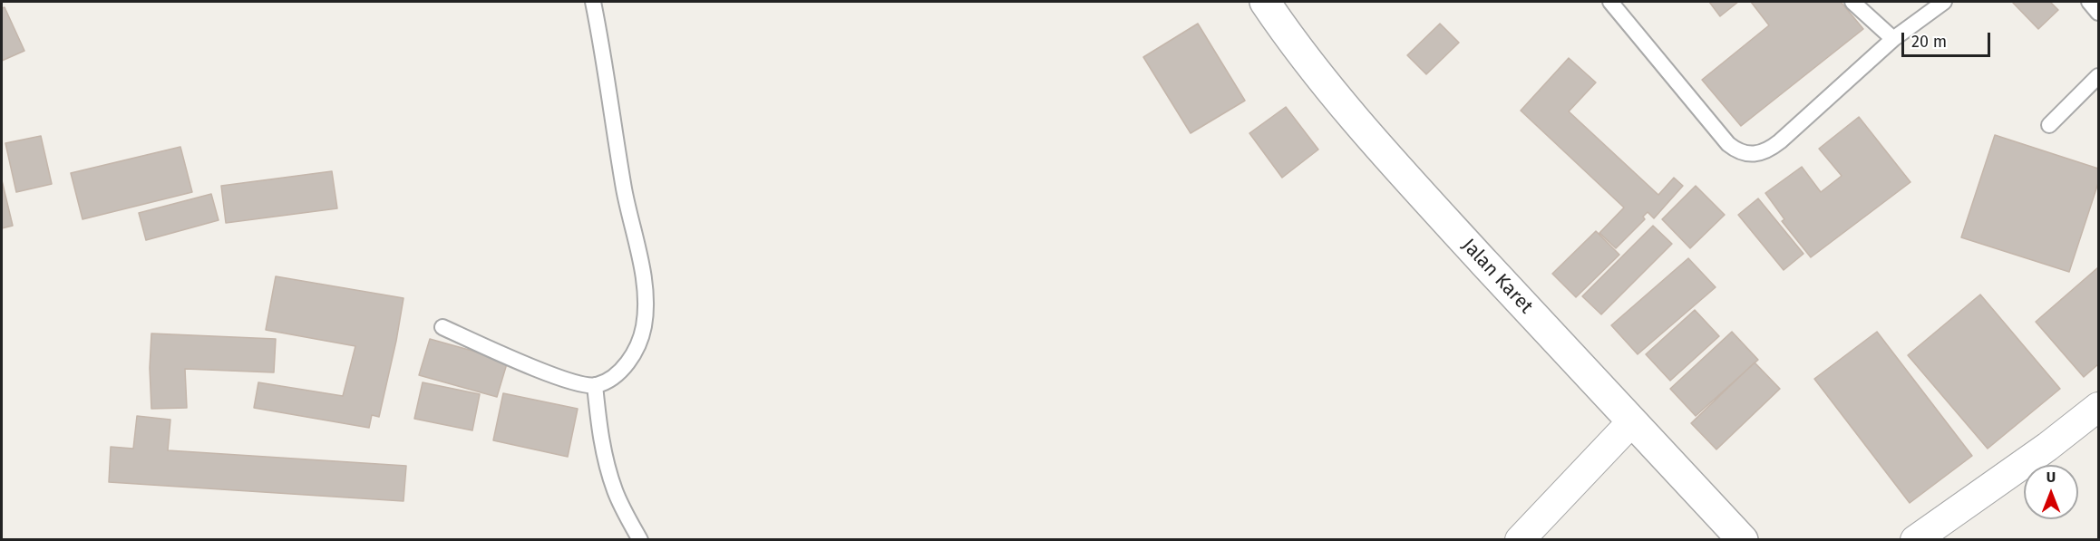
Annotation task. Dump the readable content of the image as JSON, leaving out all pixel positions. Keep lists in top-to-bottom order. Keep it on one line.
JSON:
{"streets":{"street":["Jalan Karet"]},"scale_bar":"20 m","north":"top"}
